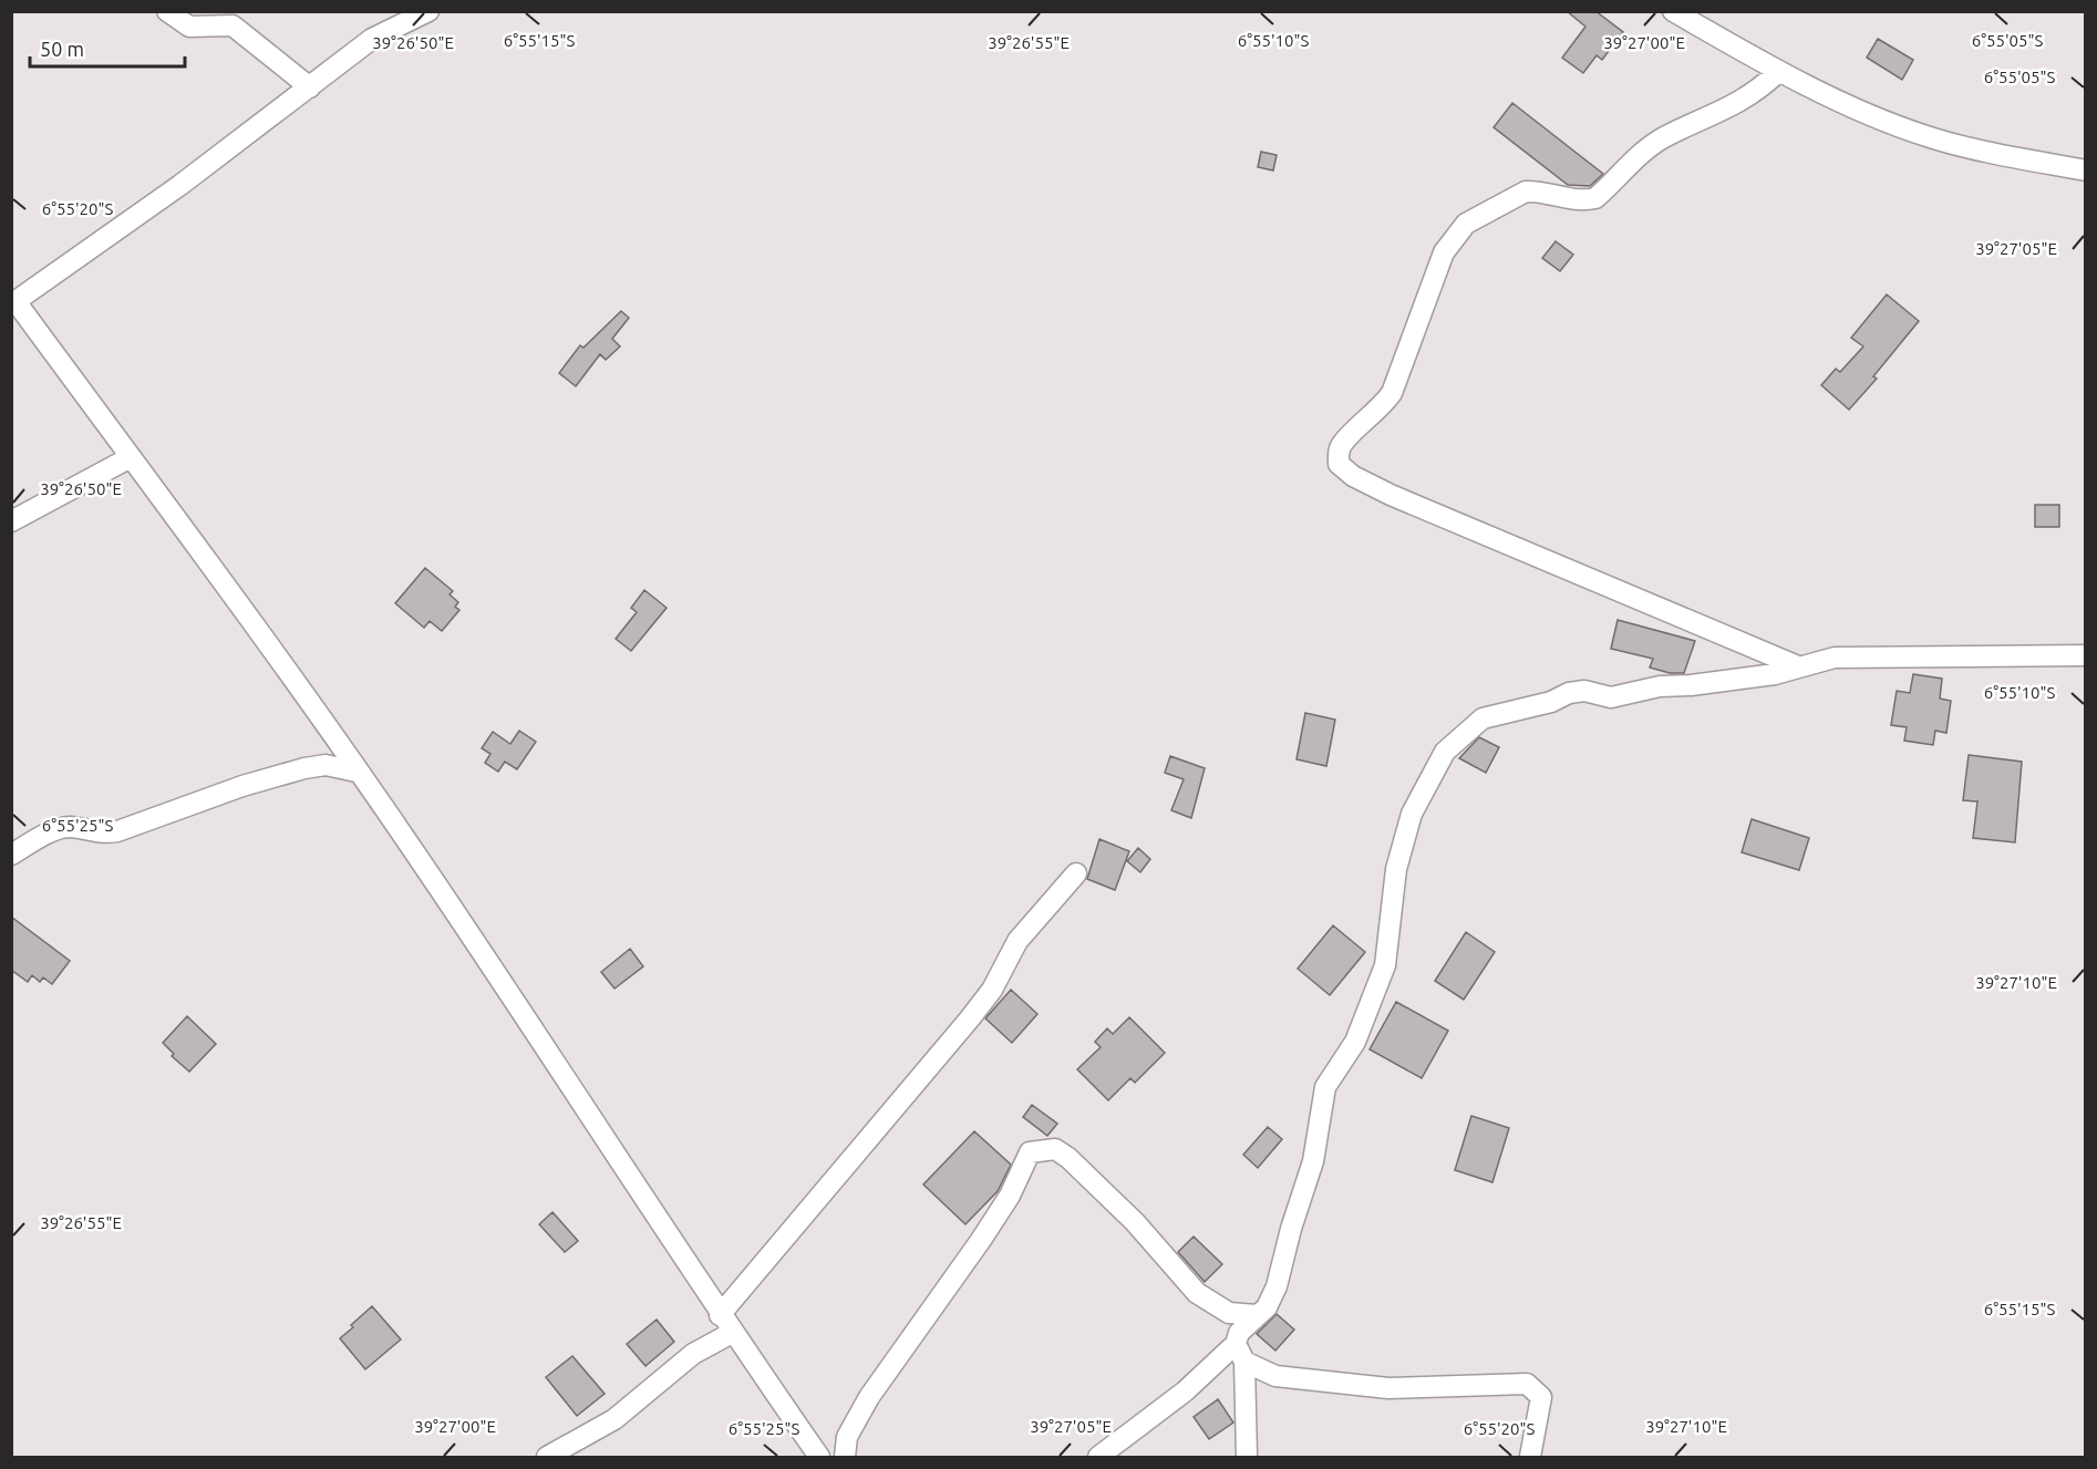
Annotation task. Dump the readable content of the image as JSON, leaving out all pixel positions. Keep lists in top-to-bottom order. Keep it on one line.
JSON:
{"scale_bar":"50 m","coordinates":["6°55'15\"S","6°55'10\"S","6°55'05\"S","39°26'50\"E","39°26'55\"E","39°27'00\"E","6°55'20\"S","39°27'05\"E","6°55'25\"S","39°27'10\"E"]}
